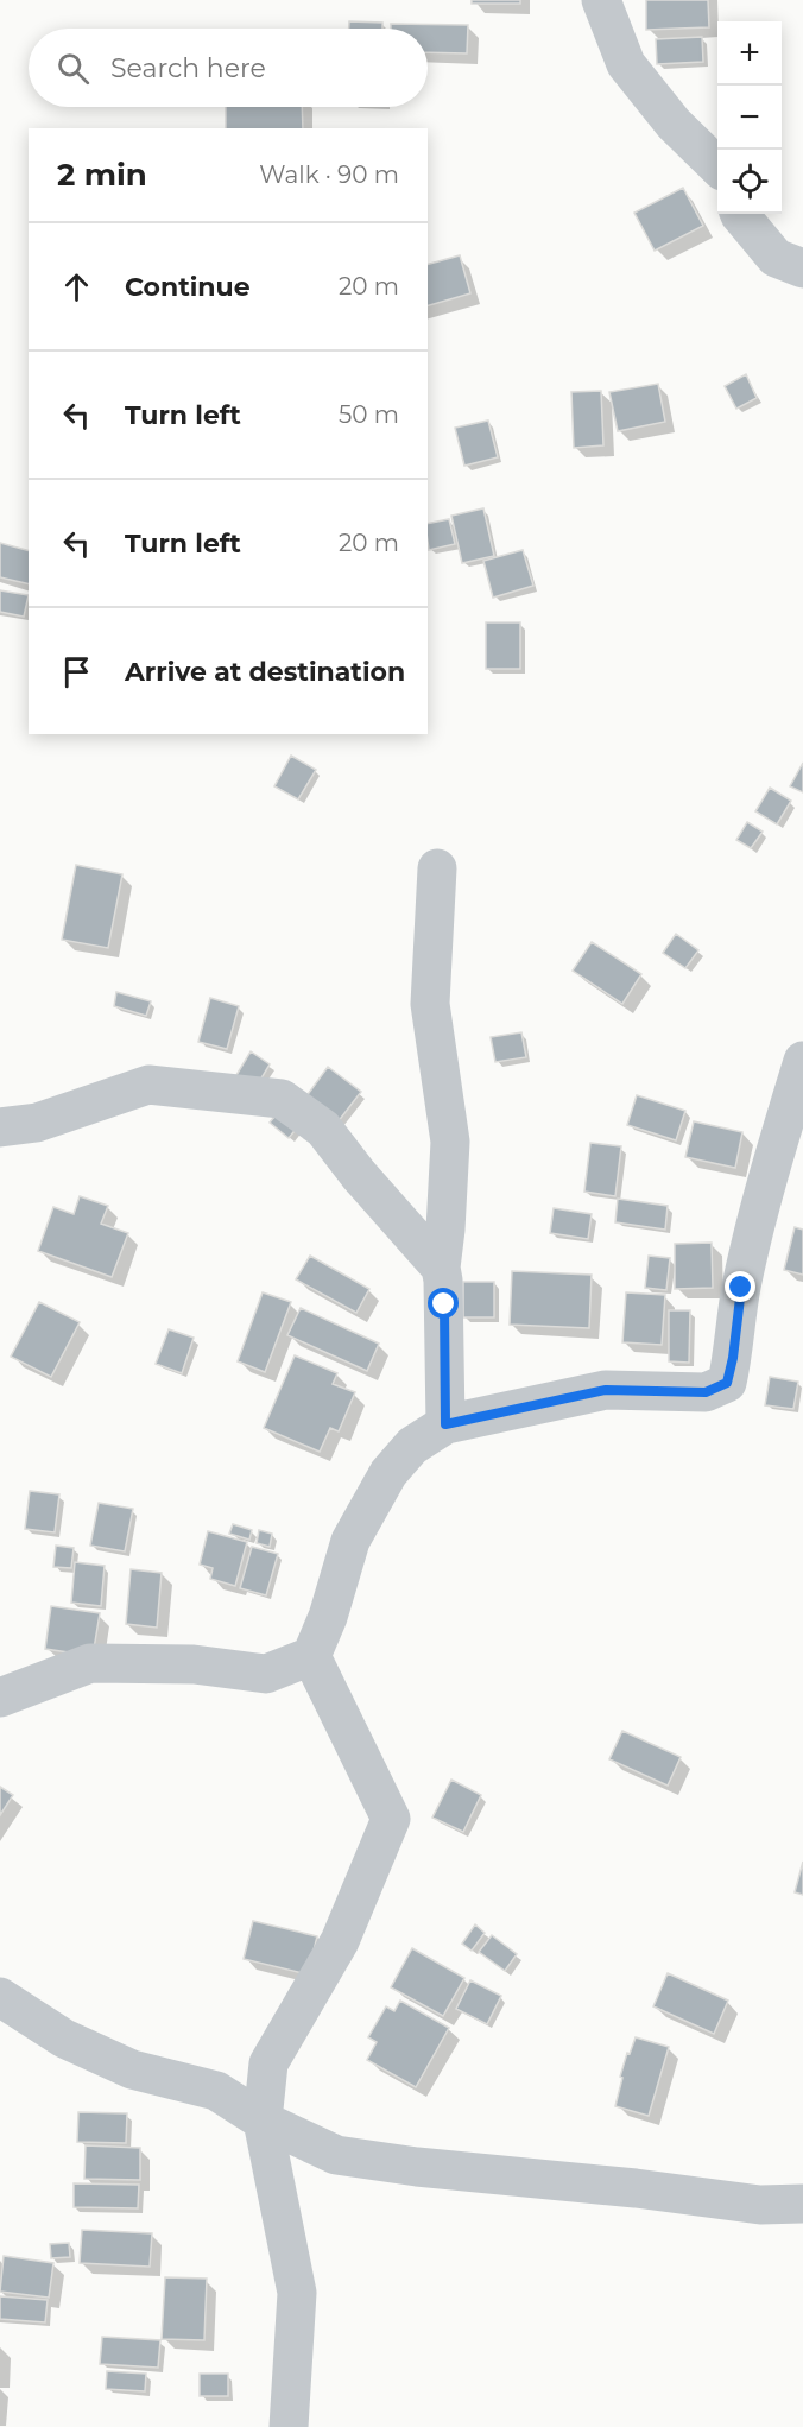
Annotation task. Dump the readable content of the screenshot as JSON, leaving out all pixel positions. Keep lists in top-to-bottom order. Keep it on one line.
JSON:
{"page":{"map_buttons":["+","−"],"search":"Search here","heading":["2 min","Walk · 90 m"],"list":[["Continue","20 m"],["Turn left","50 m"],["Turn left","20 m"],"Arrive at destination"]}}
